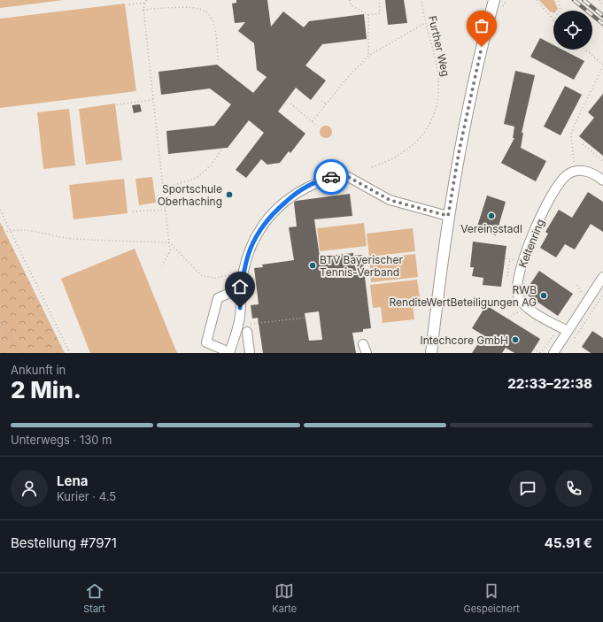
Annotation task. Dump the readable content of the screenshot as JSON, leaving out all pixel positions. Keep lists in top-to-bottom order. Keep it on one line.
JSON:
{"streets":{"street":["Keltenring"],"path":["Further Weg"]},"places":["Sportschule Oberhaching","Vereinsstadl","BTV Bayerischer Tennis-Verband","RWB RenditeWertBeteiligungen AG","Intechcore GmbH"],"page":{"heading":["2 Min.","Ankunft in","22:33–22:38"],"panel":["Lena","Kurier · 4.5","Bestellung #7971","45.91 €"],"bar":"Unterwegs · 130 m","tabs":["Start","Karte","Gespeichert"]}}
